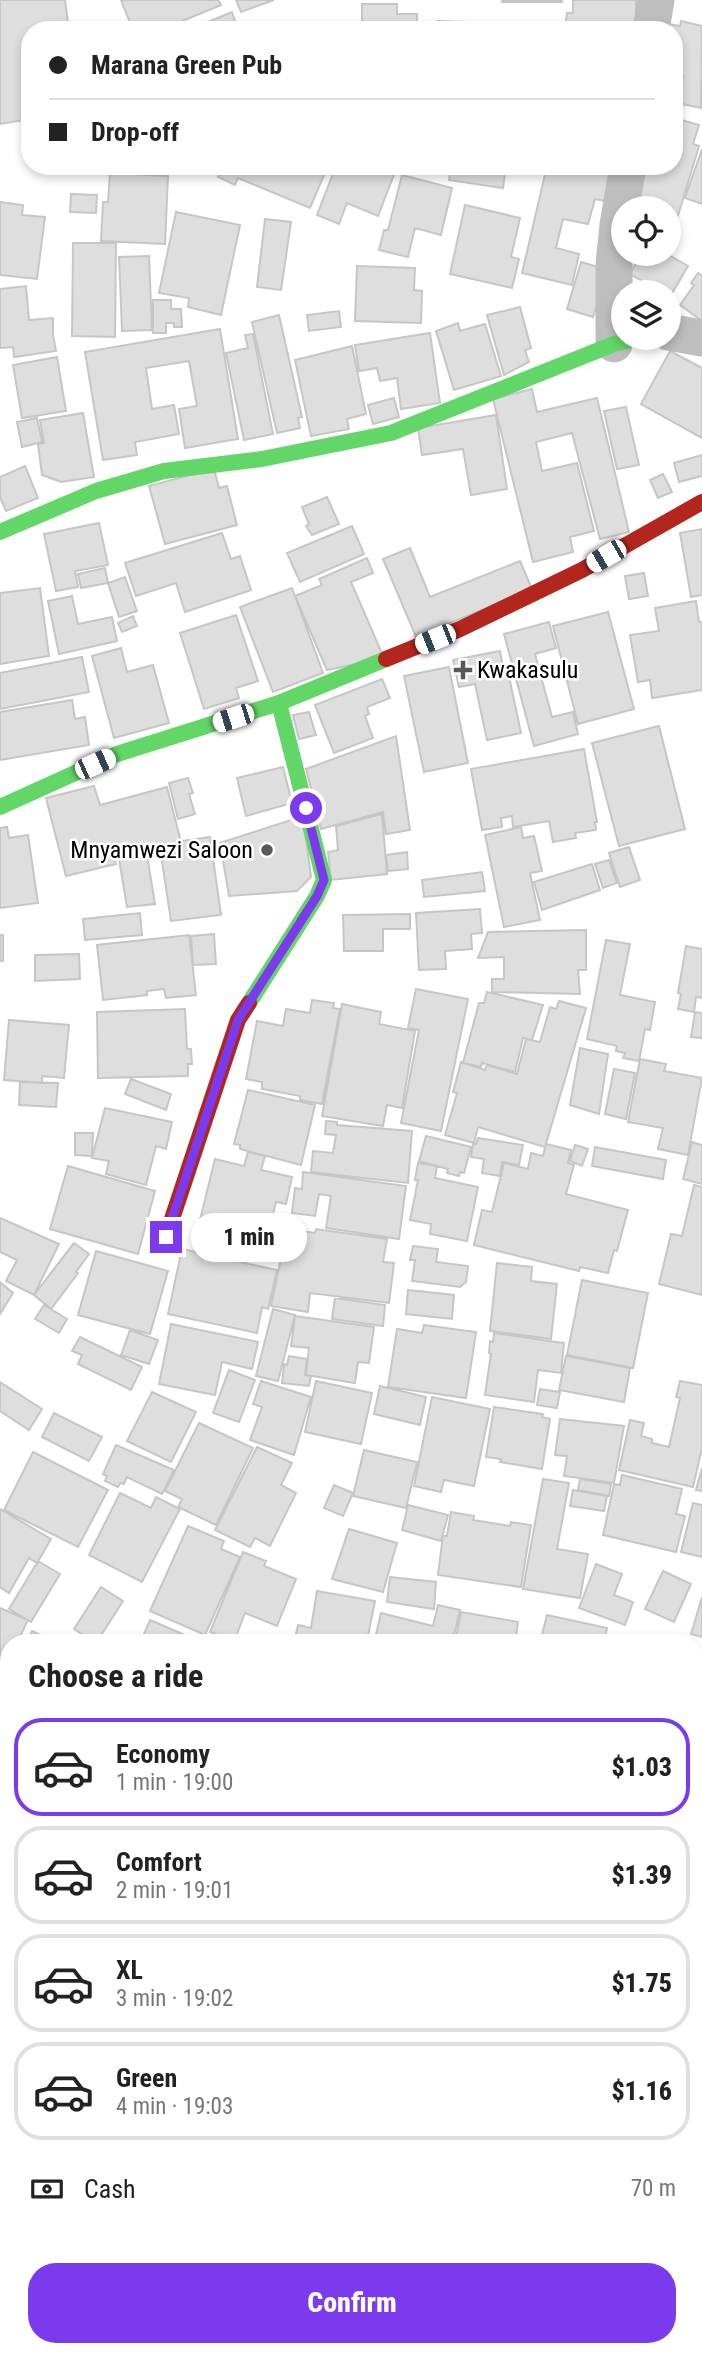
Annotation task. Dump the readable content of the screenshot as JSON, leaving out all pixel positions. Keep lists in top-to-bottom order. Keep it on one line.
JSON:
{"places":{"health":["Kwakasulu"],"other":["Mnyamwezi Saloon"]},"page":{"banner":["Marana Green Pub","Drop-off"],"bubble":"1 min","heading":"Choose a ride","list":[{"name":"Economy","note":"1 min · 19:00","value":"$1.03"},{"name":"Comfort","note":"2 min · 19:01","value":"$1.39"},{"name":"XL","note":"3 min · 19:02","value":"$1.75"},{"name":"Green","note":"4 min · 19:03","value":"$1.16"}],"pay":["Cash","70 m"],"buttons":"Confirm"}}
